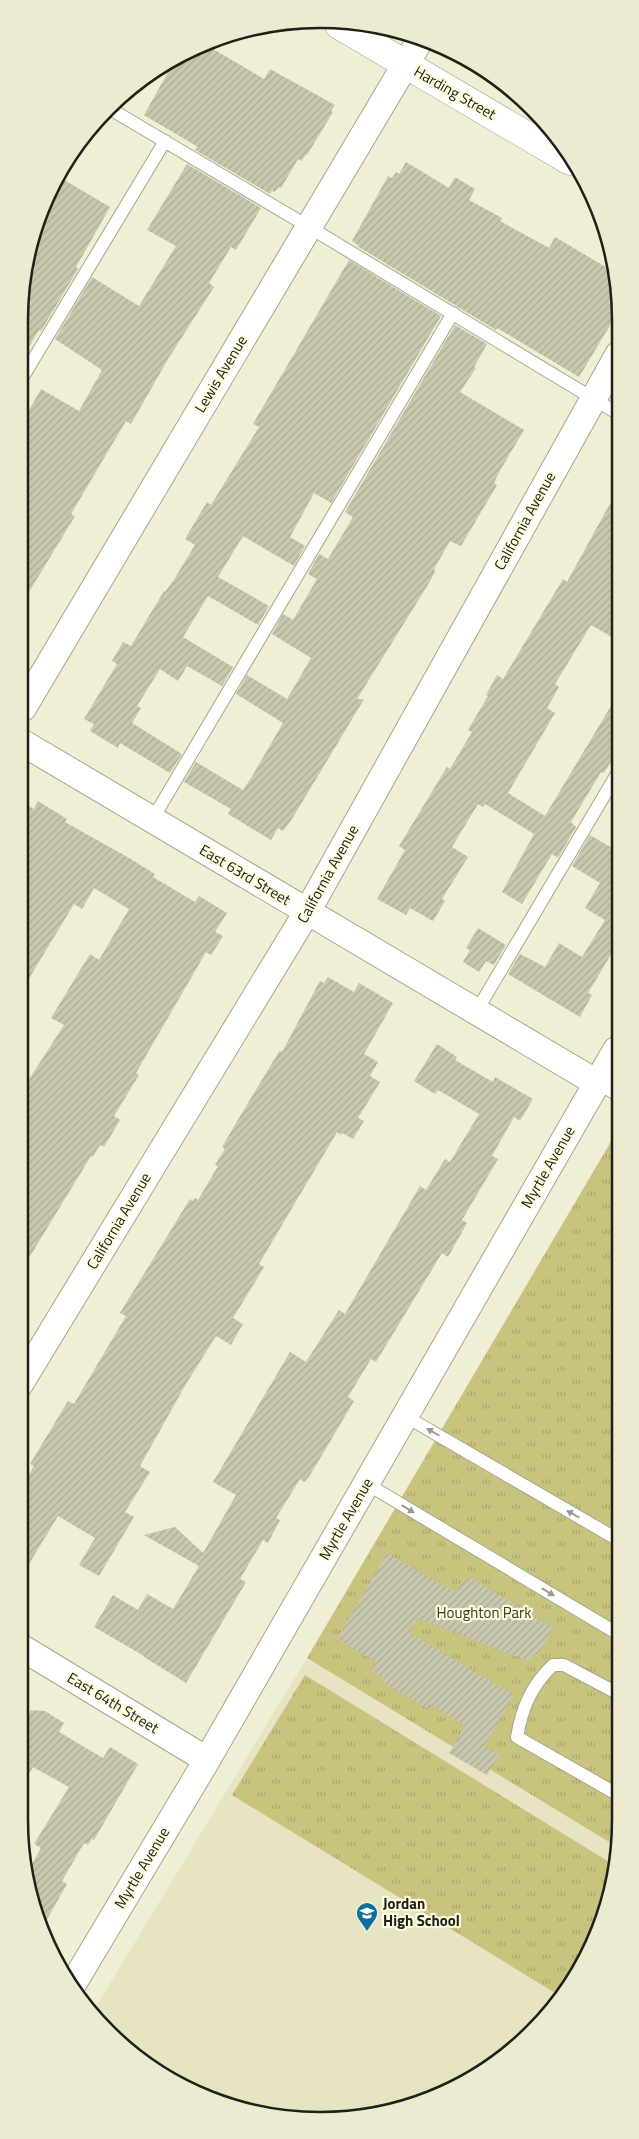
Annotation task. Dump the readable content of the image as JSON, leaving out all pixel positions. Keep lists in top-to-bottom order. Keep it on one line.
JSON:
{"streets":{"street":["Harding Street","Lewis Avenue","California Avenue","East 63rd Street","Myrtle Avenue","East 64th Street"]},"crossings":[["Harding Street","Lewis Avenue"],["California Avenue","East 63rd Street"],["East 63rd Street","Myrtle Avenue"],["Myrtle Avenue","East 64th Street"]],"parks":["Houghton Park"],"places":{"school or university":["Jordan High School"]}}
